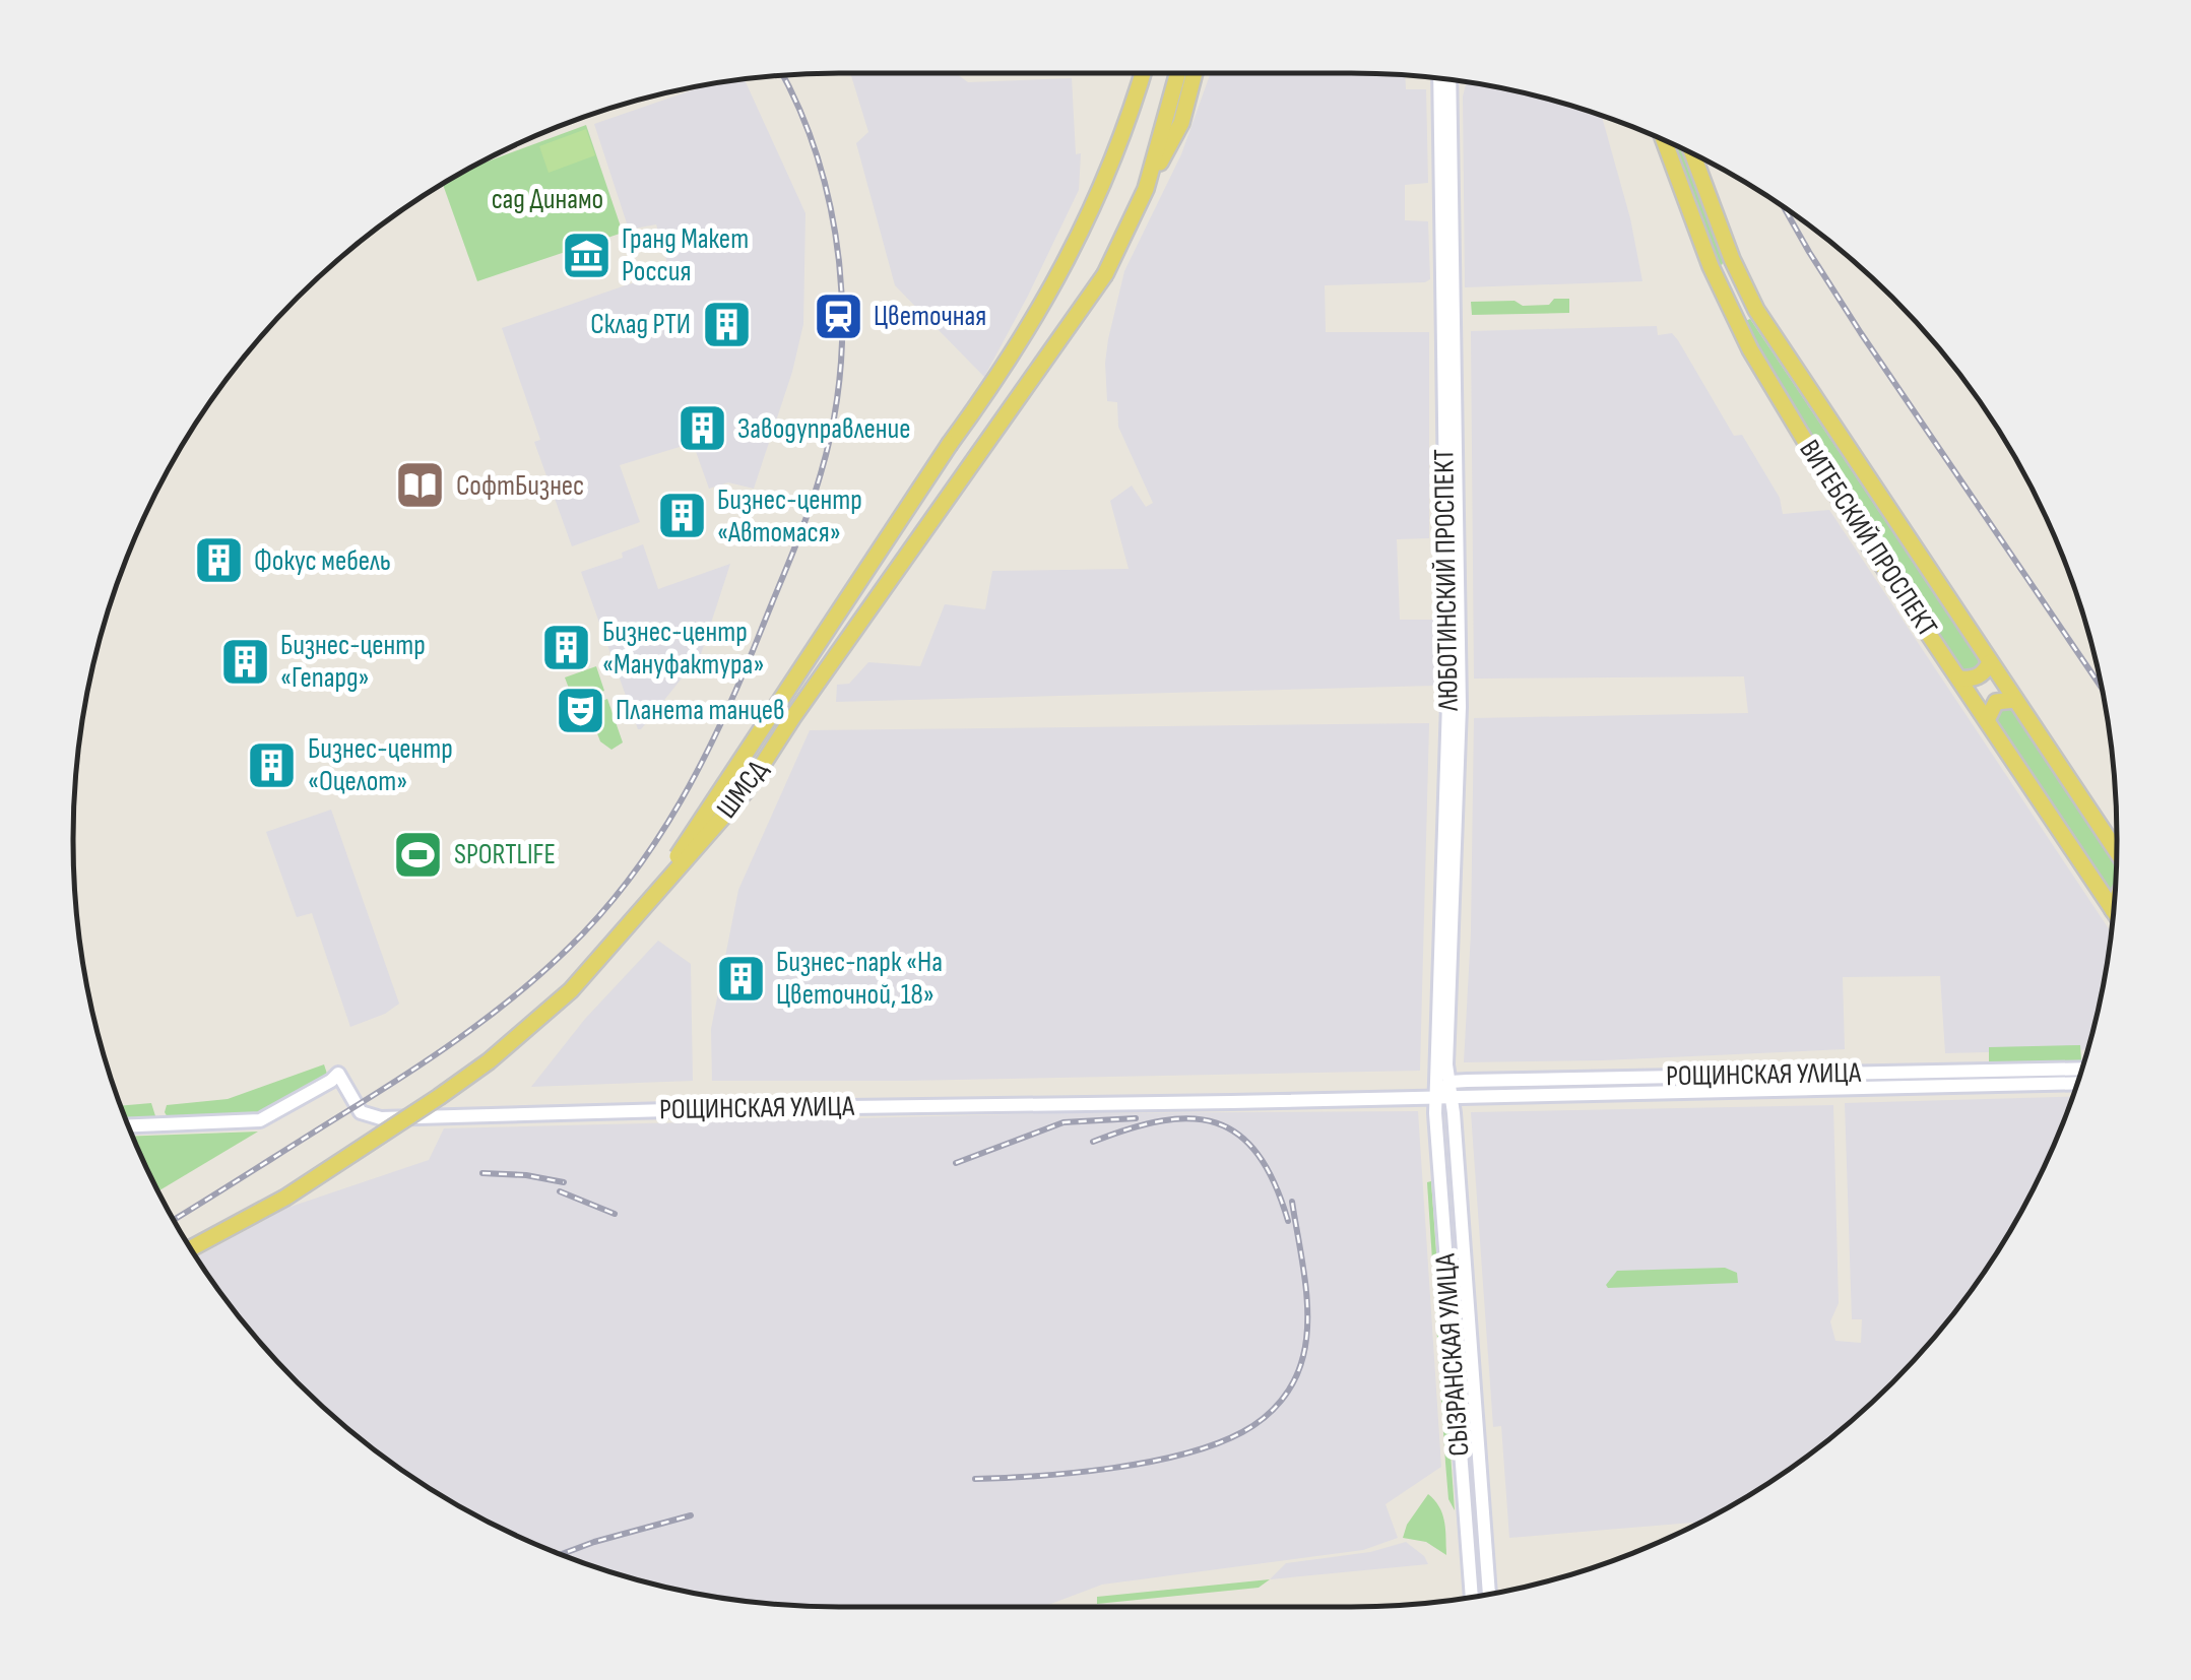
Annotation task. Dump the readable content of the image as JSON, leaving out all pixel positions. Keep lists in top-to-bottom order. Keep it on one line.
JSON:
{"streets":{"main road":["ВИТЕБСКИЙ ПРОСПЕКТ","ШМСД"],"street":["ЛЮБОТИНСКИЙ ПРОСПЕКТ","РОЩИНСКАЯ УЛИЦА","СЫЗРАНСКАЯ УЛИЦА"]},"crossings":[["ЛЮБОТИНСКИЙ ПРОСПЕКТ","РОЩИНСКАЯ УЛИЦА"],["ЛЮБОТИНСКИЙ ПРОСПЕКТ","СЫЗРАНСКАЯ УЛИЦА"],["РОЩИНСКАЯ УЛИЦА","СЫЗРАНСКАЯ УЛИЦА"]],"parks":["сад Динамо"],"places":{"museum":["Гранд Макет Россия"],"station":["Цветочная"],"building":["Склад РТИ","Заводуправление","Бизнес-центр «Автомася»","Фокус мебель","Бизнес-центр «Мануфактура»","Бизнес-центр «Гепард»","Бизнес-центр «Оцелот»","Бизнес-парк «На Цветочной, 18»"],"library":["СофтБизнес"],"theatre":["Планета танцев"],"sports":["SPORTLIFE"]}}
